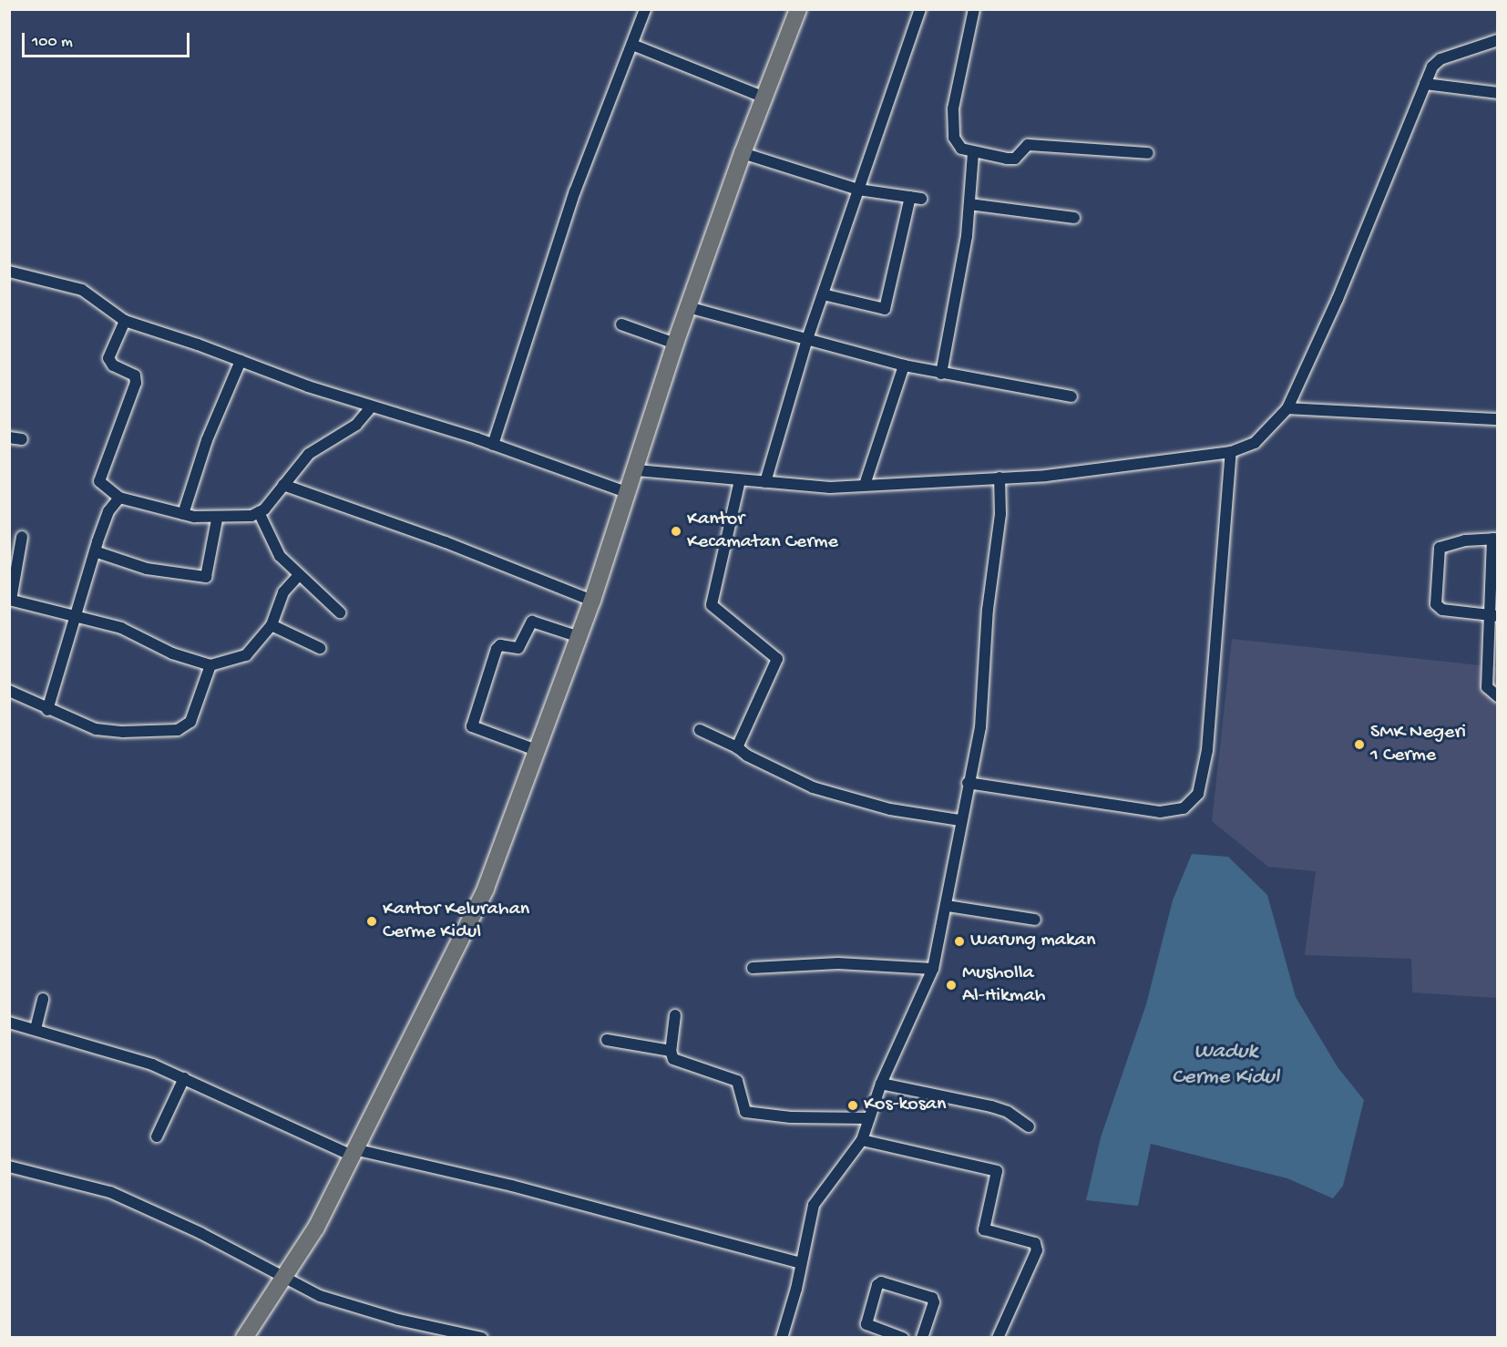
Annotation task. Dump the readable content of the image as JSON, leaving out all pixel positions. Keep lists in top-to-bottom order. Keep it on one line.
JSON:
{"water":["Waduk Cerme Kidul"],"places":["Kantor Kecamatan Cerme","SMK Negeri 1 Cerme","Kantor Kelurahan Cerme Kidul","Warung makan","Musholla Al-Hikmah","Kos-kosan"],"scale_bar":"100 m"}
